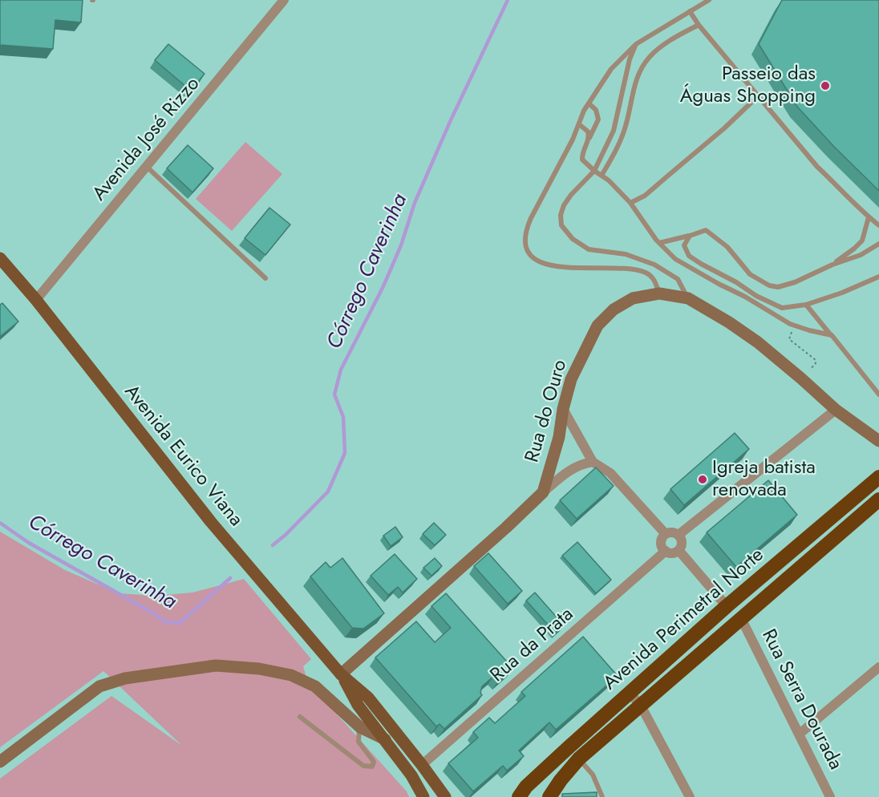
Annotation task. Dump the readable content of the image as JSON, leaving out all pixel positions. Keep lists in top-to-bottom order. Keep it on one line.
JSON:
{"streets":{"highway":["Avenida Perimetral Norte"],"main road":["Avenida Eurico Viana"],"street":["Avenida José Rizzo","Rua do Ouro","Rua da Prata","Rua Serra Dourada"]},"crossings":[["Avenida José Rizzo","Avenida Eurico Viana"],["Rua do Ouro","Avenida Eurico Viana"],["Avenida Eurico Viana","Rua da Prata"],["Avenida Perimetral Norte","Rua Serra Dourada"]],"water":["Córrego Caverinha"],"places":["Passeio das Águas Shopping","Igreja batista renovada"]}
